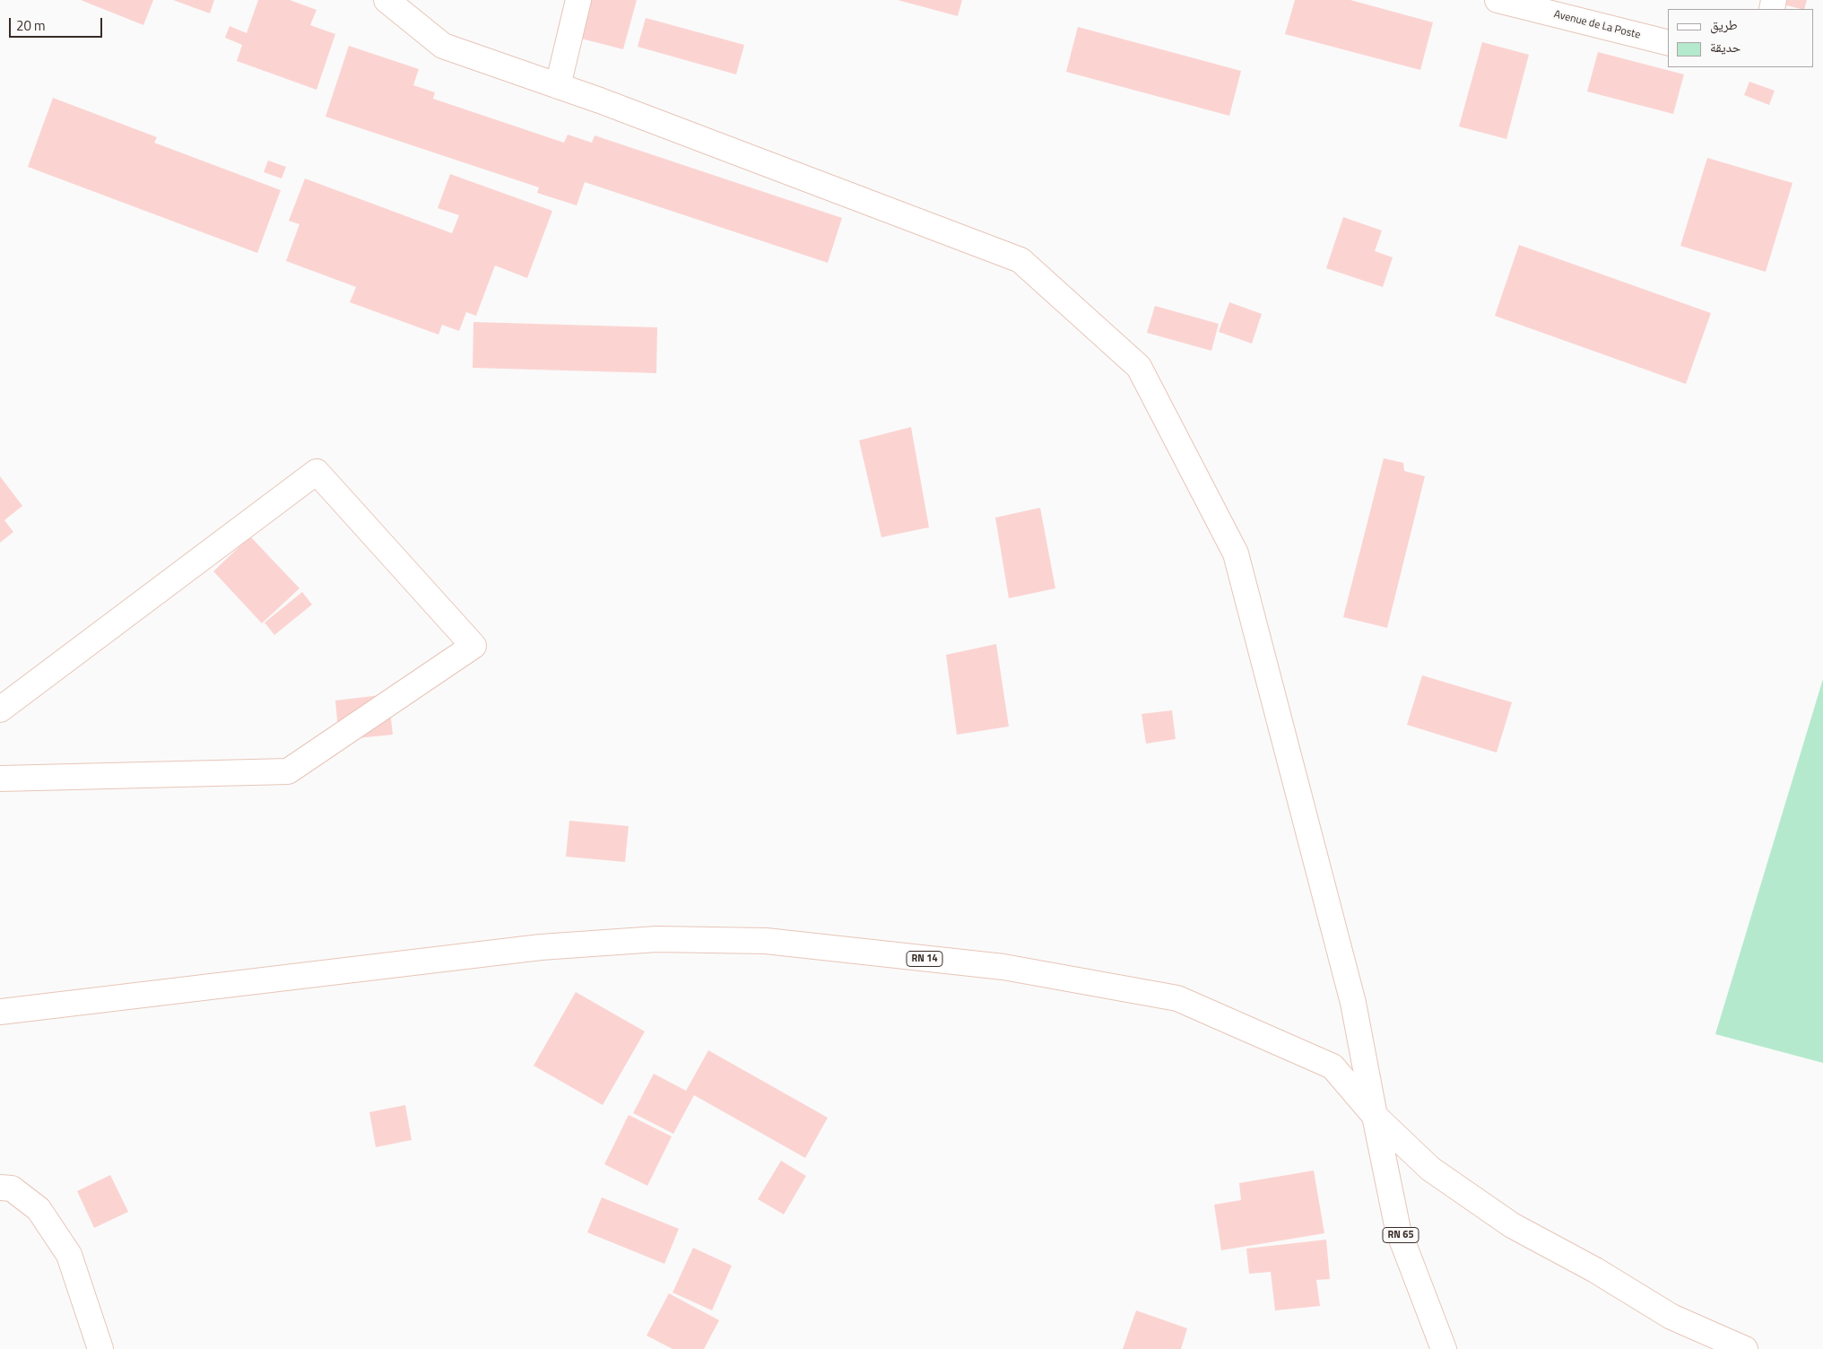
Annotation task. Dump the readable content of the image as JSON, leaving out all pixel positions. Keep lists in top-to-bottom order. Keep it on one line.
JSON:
{"streets":{"street":["Avenue de La Poste","RN 14","RN 65"]},"crossings":[["RN 14","RN 65"]],"legend":["طريق","حديقة"],"scale_bar":"20 m"}
